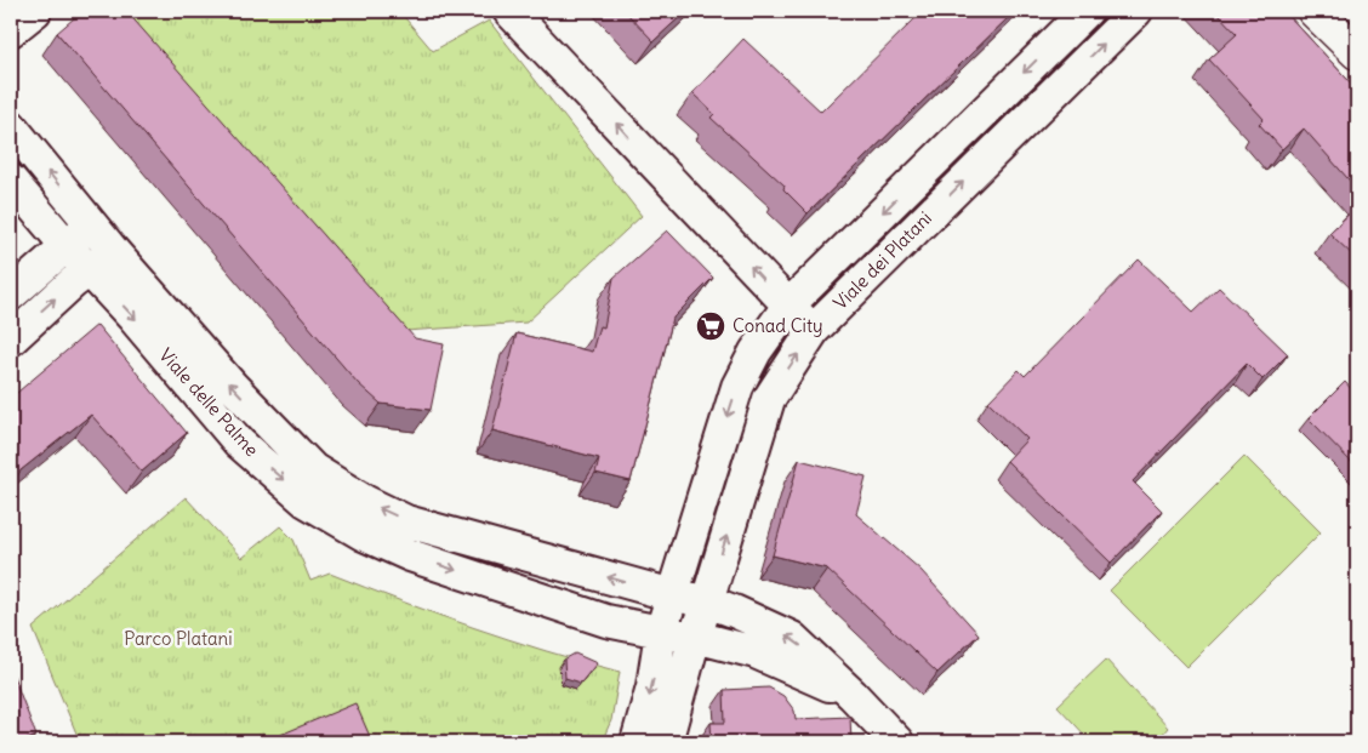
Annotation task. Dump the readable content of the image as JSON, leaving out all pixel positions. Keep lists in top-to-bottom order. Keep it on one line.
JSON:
{"streets":{"street":["Viale dei Platani","Viale delle Palme"]},"crossings":[["Viale dei Platani","Viale delle Palme"]],"parks":["Parco Platani"],"places":{"supermarket":["Conad City"]}}
